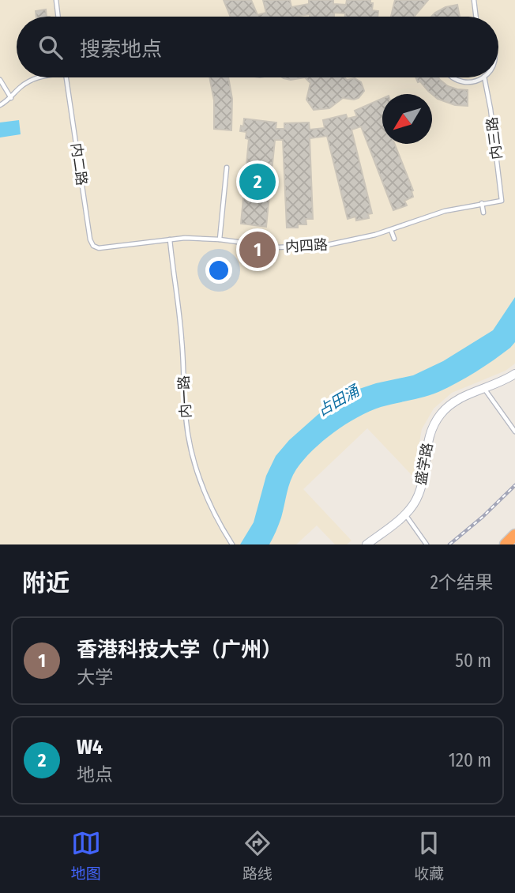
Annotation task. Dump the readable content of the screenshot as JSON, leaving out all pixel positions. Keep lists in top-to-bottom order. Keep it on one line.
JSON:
{"streets":{"street":["盛学路"],"lane":["内三路","内二路","内四路","内一路"]},"crossings":[["内三路","内四路"],["内二路","内四路"],["内四路","内一路"]],"water":["占田涌"],"north":"bottom left","page":{"search":"搜索地点","pins":["2","1"],"heading":["附近","2个结果"],"list":[{"mark":"1","name":"香港科技大学（广州）","note":"大学","value":"50 m"},{"mark":"2","name":"W4","note":"地点","value":"120 m"}],"nav":["地图","路线","收藏"]}}
